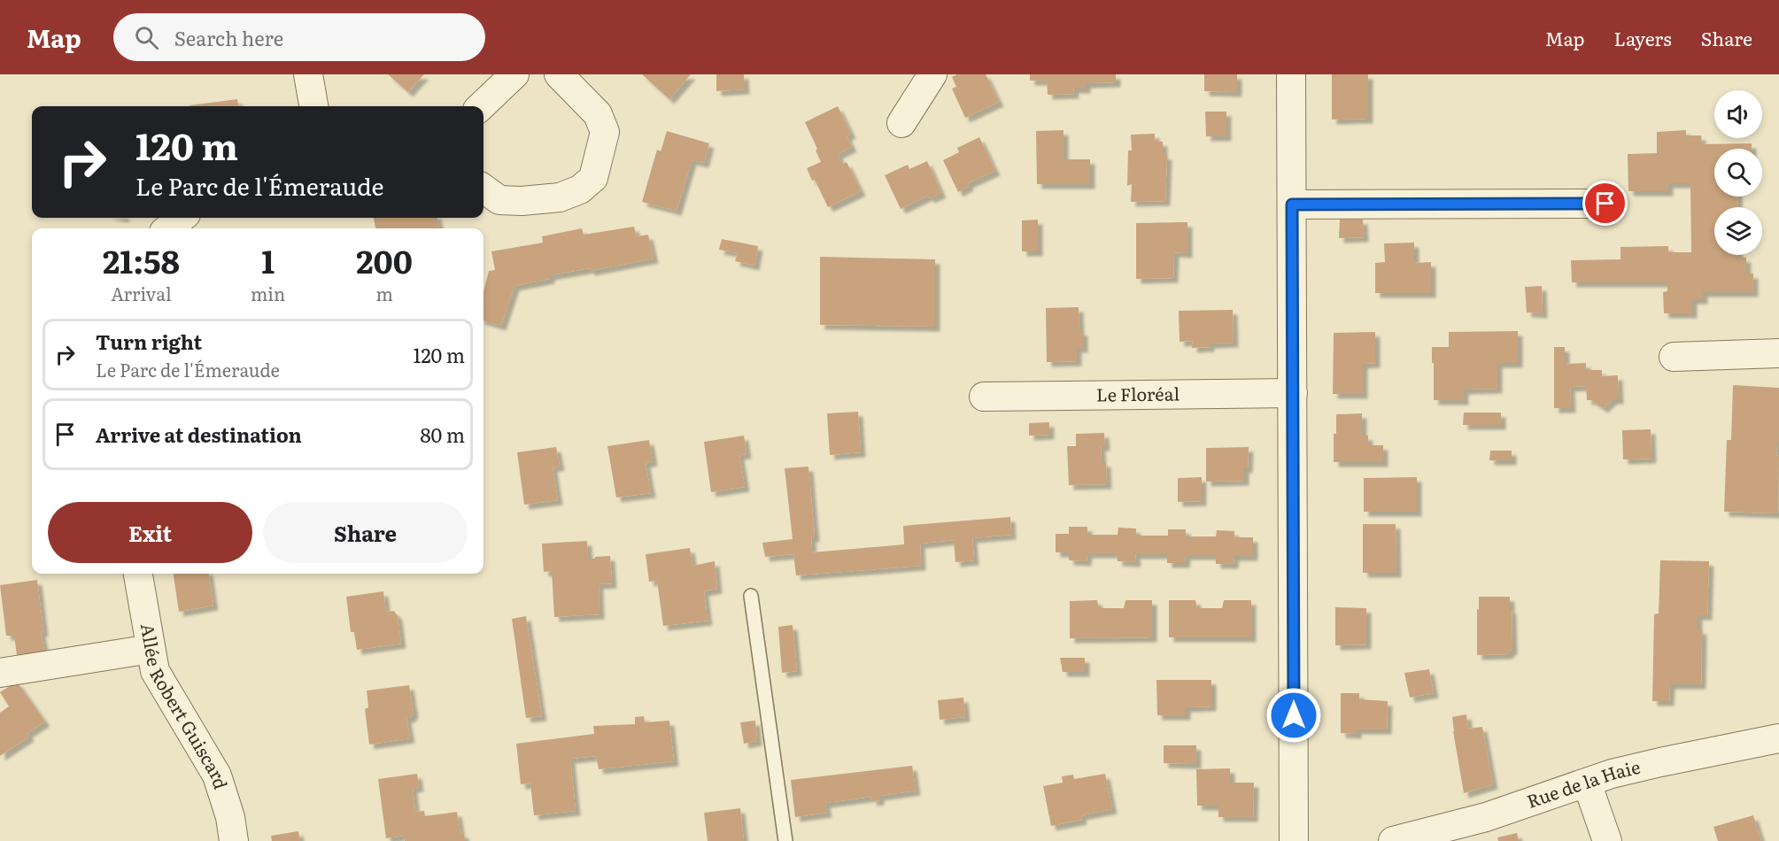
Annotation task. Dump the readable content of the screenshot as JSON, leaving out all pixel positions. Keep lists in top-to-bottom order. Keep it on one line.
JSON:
{"streets":{"street":["Le Floréal","Allée Robert Guiscard","Rue de la Haie"]},"page":{"header":"Map","search":"Search here","nav":["Map","Layers","Share"],"turn":["120 m","Le Parc de l'Émeraude"],"eta":["21:58","Arrival","1","min","200","m"],"list":[{"name":"Turn right","note":"Le Parc de l'Émeraude","value":"120 m"},{"name":"Arrive at destination","value":"80 m"}],"buttons":["Exit","Share"]}}
